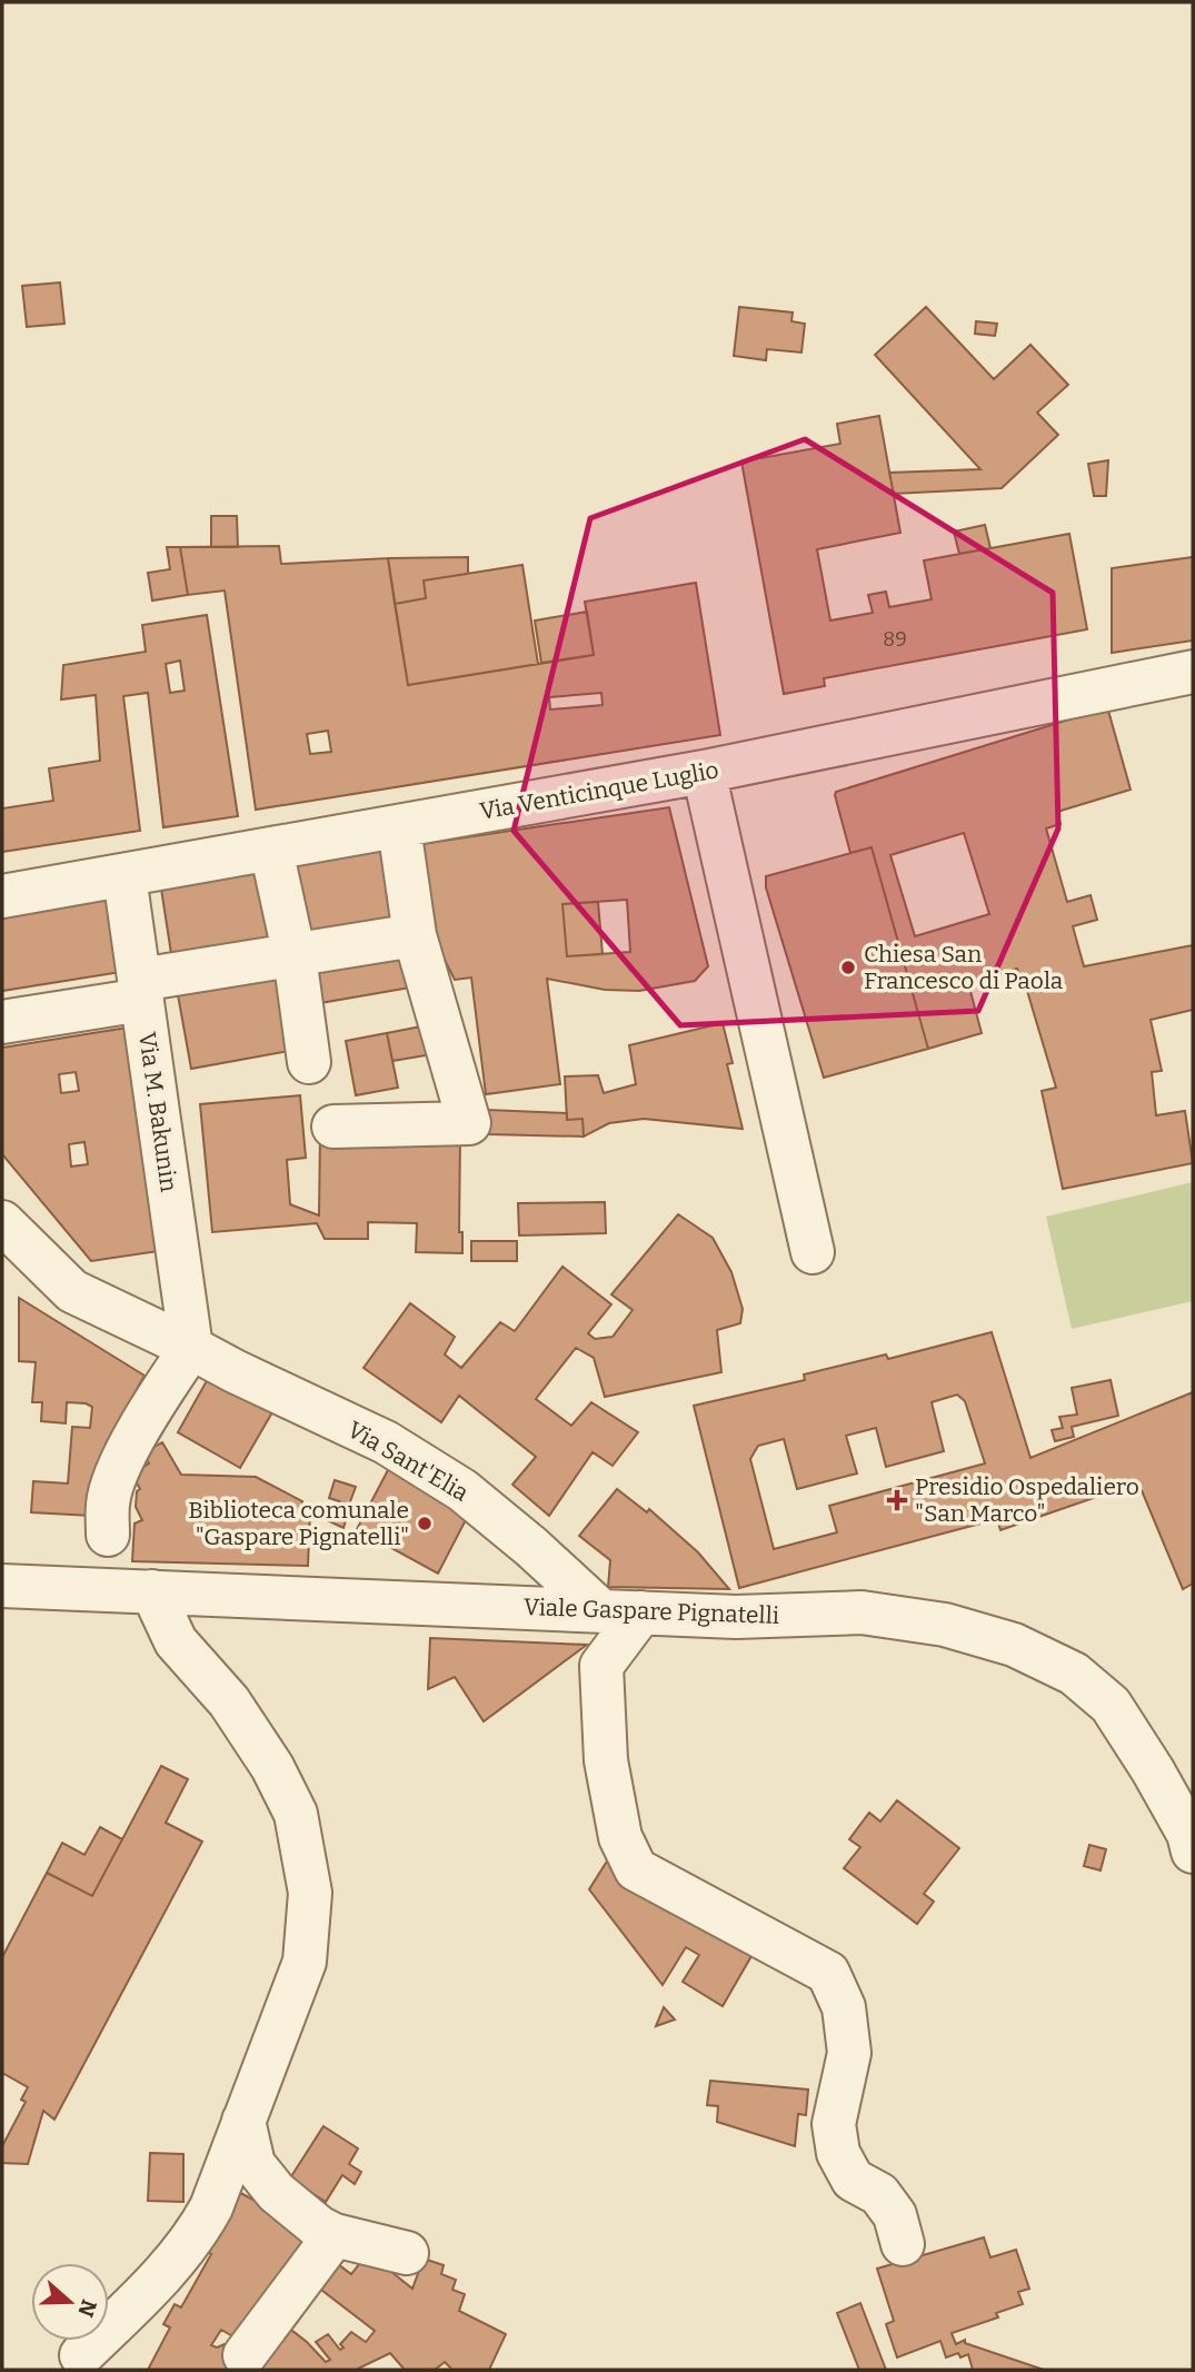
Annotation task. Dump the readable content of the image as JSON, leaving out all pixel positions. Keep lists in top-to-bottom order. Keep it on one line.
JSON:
{"streets":{"street":["Via Venticinque Luglio","Via M. Bakunin","Via Sant'Elia","Viale Gaspare Pignatelli"]},"crossings":[["Via Venticinque Luglio","Via M. Bakunin"],["Via M. Bakunin","Via Sant'Elia"],["Via Sant'Elia","Viale Gaspare Pignatelli"]],"places":{"other":["Chiesa San Francesco di Paola","Biblioteca comunale \"Gaspare Pignatelli\""],"health":["Presidio Ospedaliero \"San Marco\""]},"house_numbers":["89"],"north":"right"}
